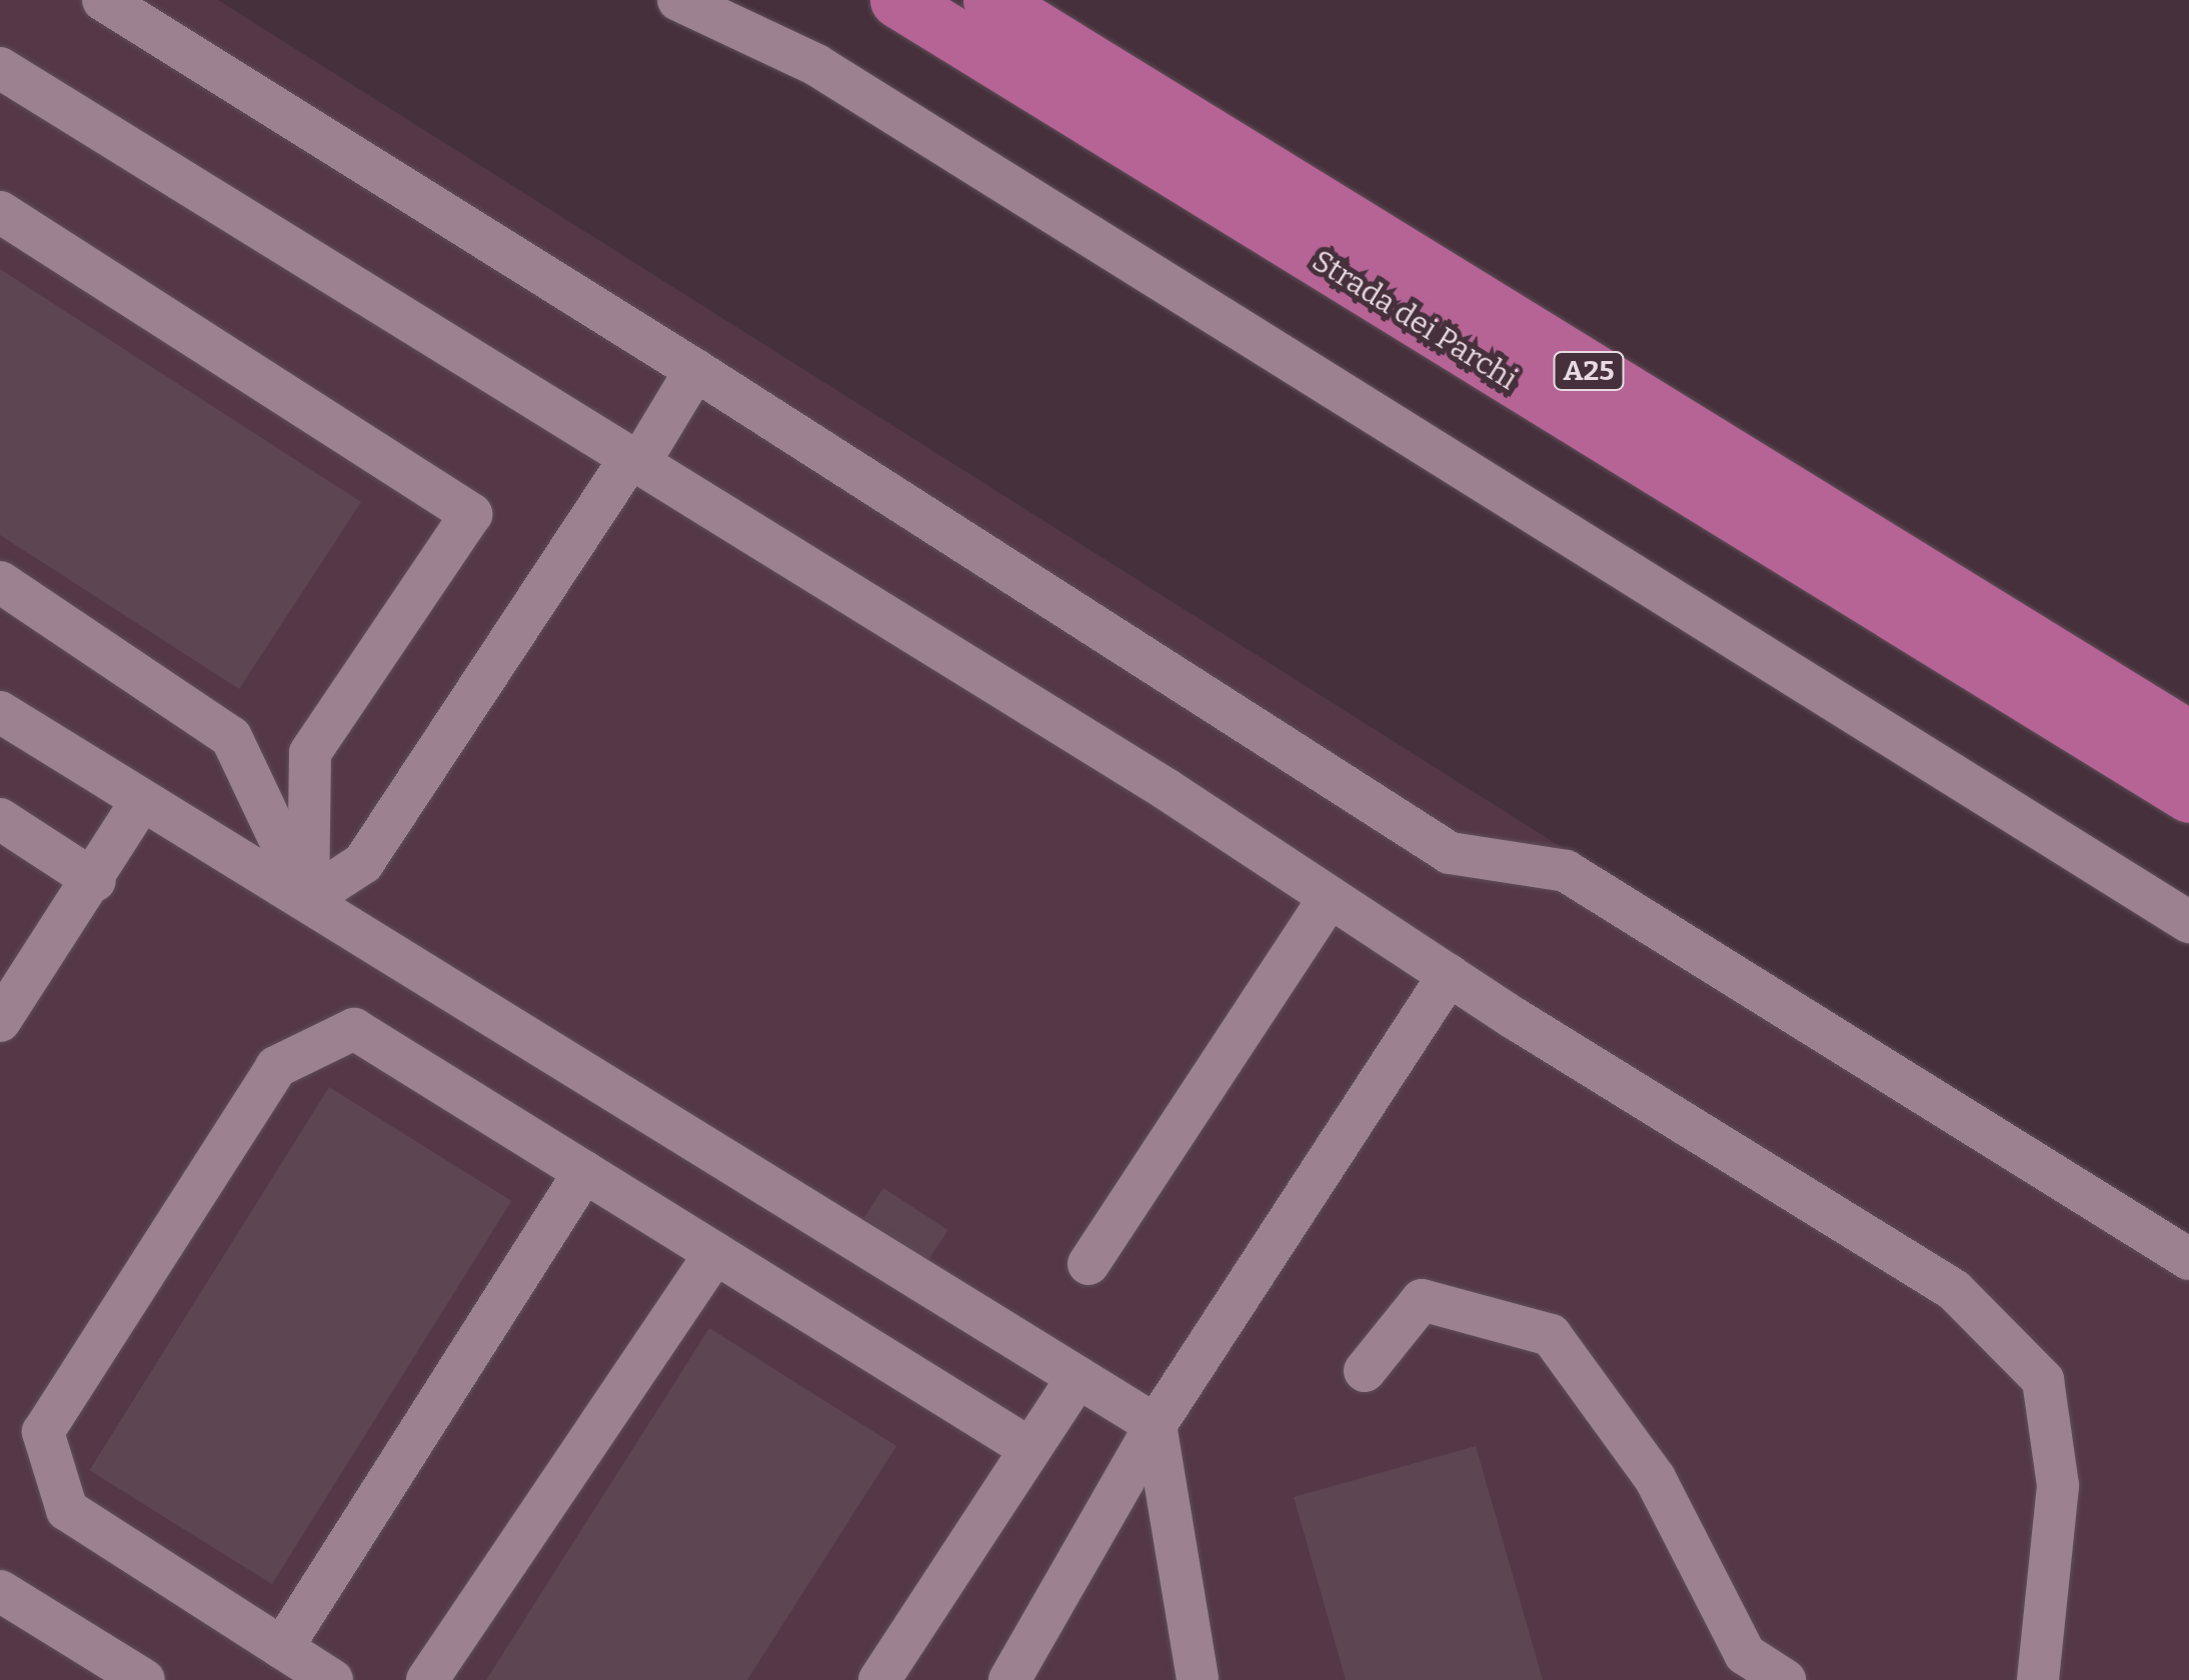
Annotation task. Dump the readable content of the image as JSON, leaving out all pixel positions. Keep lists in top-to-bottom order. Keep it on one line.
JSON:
{"streets":{"highway":["Strada dei Parchi","A25"]}}
